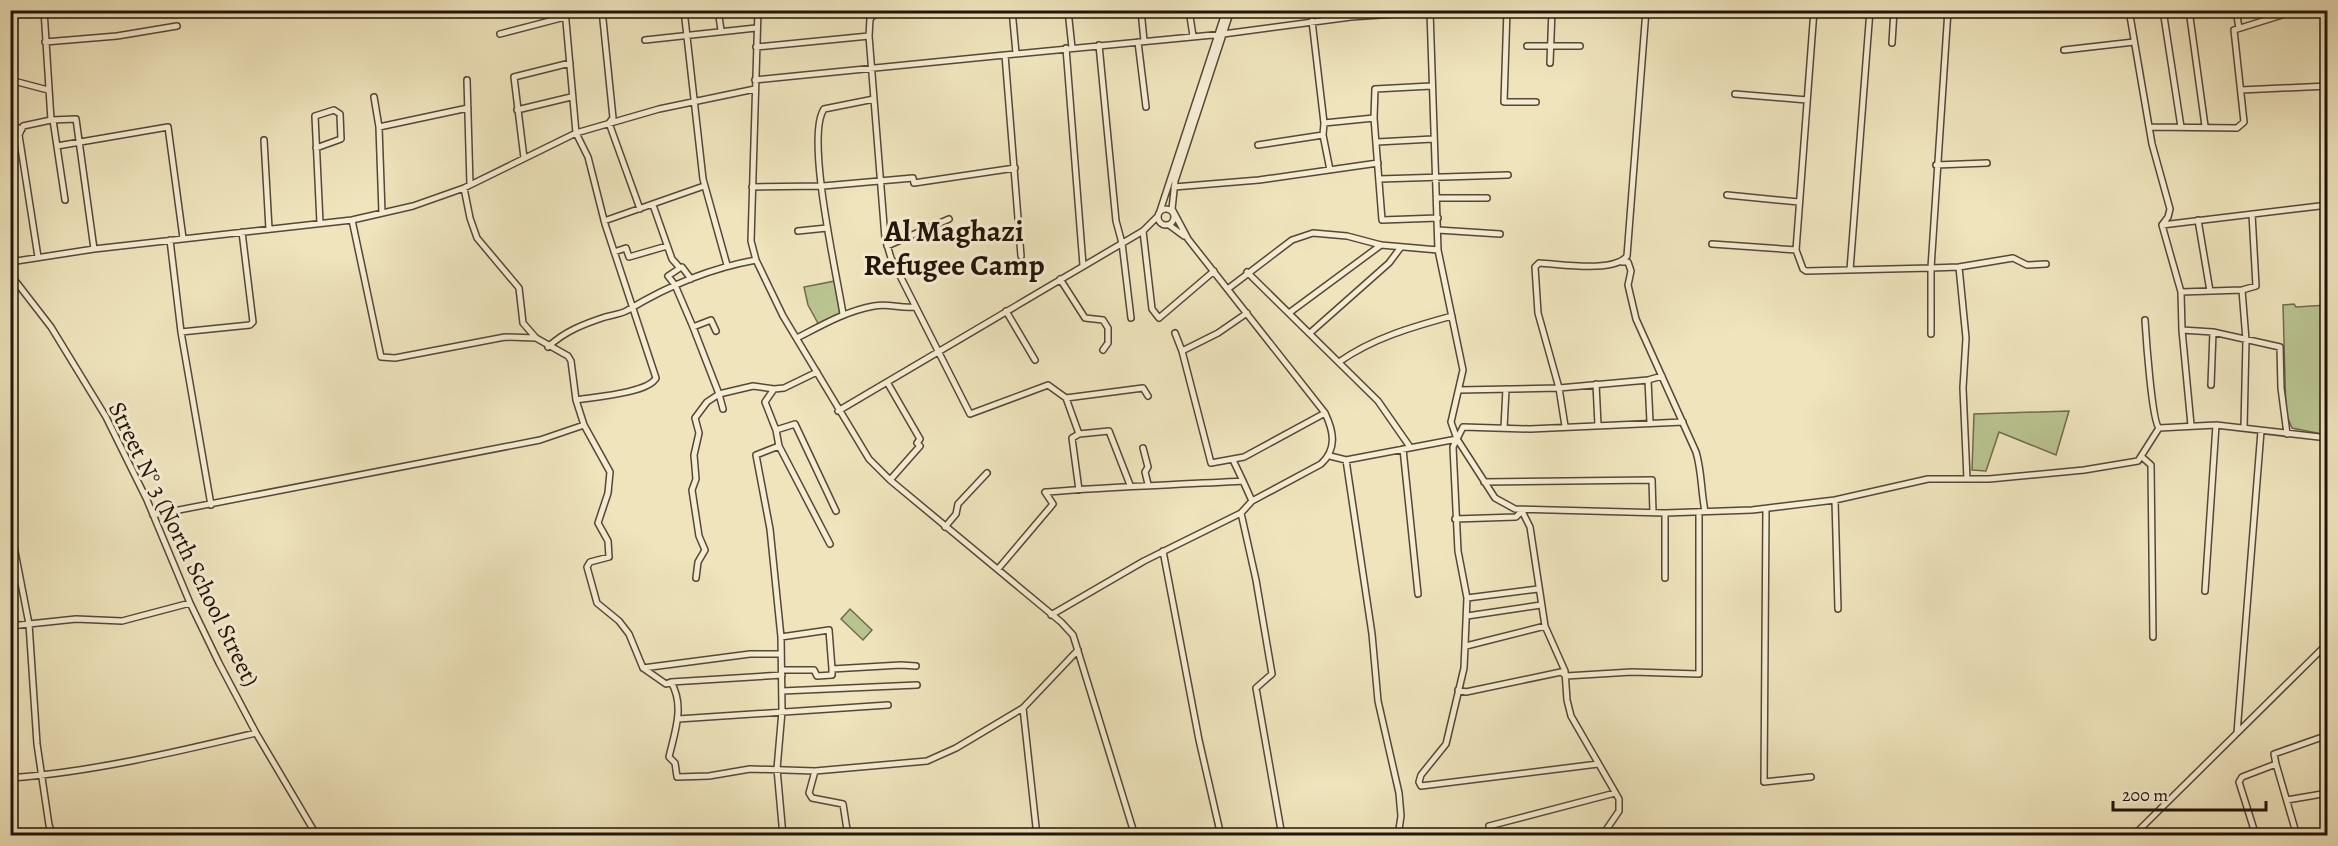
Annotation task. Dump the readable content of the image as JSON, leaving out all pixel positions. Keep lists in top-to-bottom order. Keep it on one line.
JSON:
{"streets":{"street":["Street N° 3 (North School Street)"]},"districts":["Al Maghazi Refugee Camp"],"scale_bar":"200 m"}
